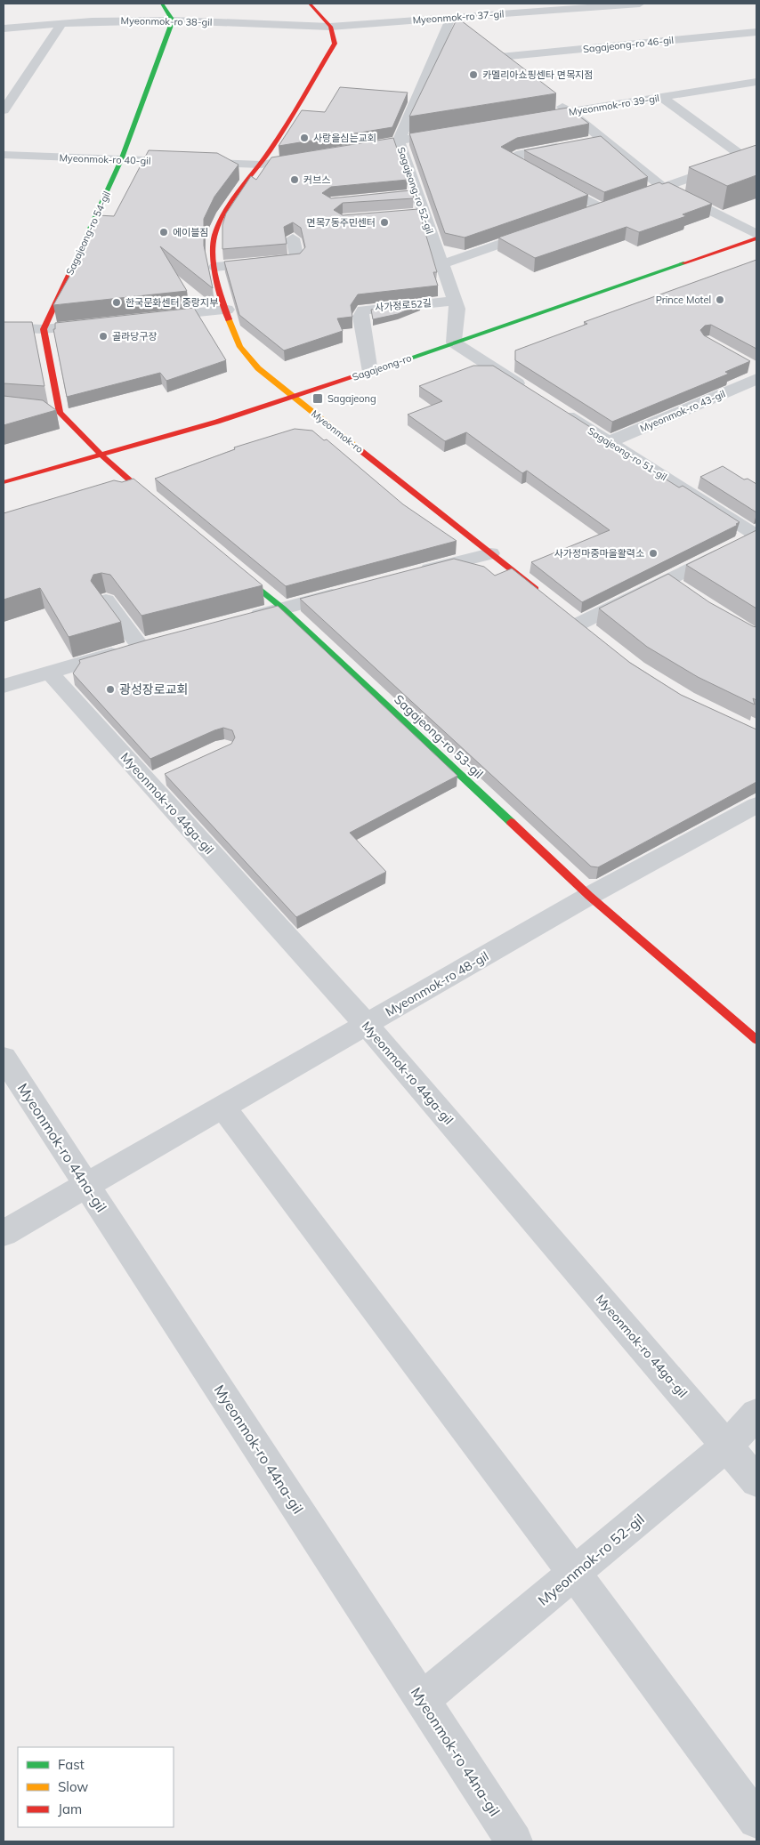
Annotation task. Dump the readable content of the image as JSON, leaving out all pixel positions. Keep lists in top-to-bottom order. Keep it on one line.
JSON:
{"streets":{"street":["Myeonmok-ro 37-gil","Myeonmok-ro 38-gil","Sagajeong-ro 46-gil","Myeonmok-ro 39-gil","Myeonmok-ro 40-gil","Sagajeong-ro 52-gil","Sagajeong-ro 54-gil","사가정로52길","Sagajeong-ro","Myeonmok-ro 43-gil","Myeonmok-ro","Sagajeong-ro 51-gil","Sagajeong-ro 53-gil","Myeonmok-ro 44ga-gil","Myeonmok-ro 48-gil","Myeonmok-ro 44na-gil","Myeonmok-ro 52-gil"]},"crossings":[["Myeonmok-ro 37-gil","Myeonmok-ro 38-gil"],["Myeonmok-ro 37-gil","Sagajeong-ro 52-gil"],["Myeonmok-ro 37-gil","Myeonmok-ro"],["Myeonmok-ro 38-gil","Sagajeong-ro 54-gil"],["Myeonmok-ro 38-gil","Myeonmok-ro"],["Myeonmok-ro 40-gil","Sagajeong-ro 54-gil"],["Myeonmok-ro 40-gil","Myeonmok-ro"],["Sagajeong-ro 52-gil","사가정로52길"],["Sagajeong-ro 52-gil","Sagajeong-ro"],["사가정로52길","Sagajeong-ro"],["Sagajeong-ro","Myeonmok-ro"],["Myeonmok-ro 43-gil","Sagajeong-ro 51-gil"],["Sagajeong-ro 53-gil","Myeonmok-ro 48-gil"],["Myeonmok-ro 44ga-gil","Myeonmok-ro 48-gil"],["Myeonmok-ro 44ga-gil","Myeonmok-ro 52-gil"],["Myeonmok-ro 48-gil","Myeonmok-ro 44na-gil"],["Myeonmok-ro 44na-gil","Myeonmok-ro 52-gil"]],"places":{"other":["카멜리아쇼핑센타 면목지점","사랑을심는교회","커브스","면목7동주민센터","에이블짐","Prince Motel","한국문화센터 중랑지부","골라당구장","사가정마중마을활력소","광성장로교회"],"transit":["Sagajeong"]},"legend":["Fast","Slow","Jam"]}
